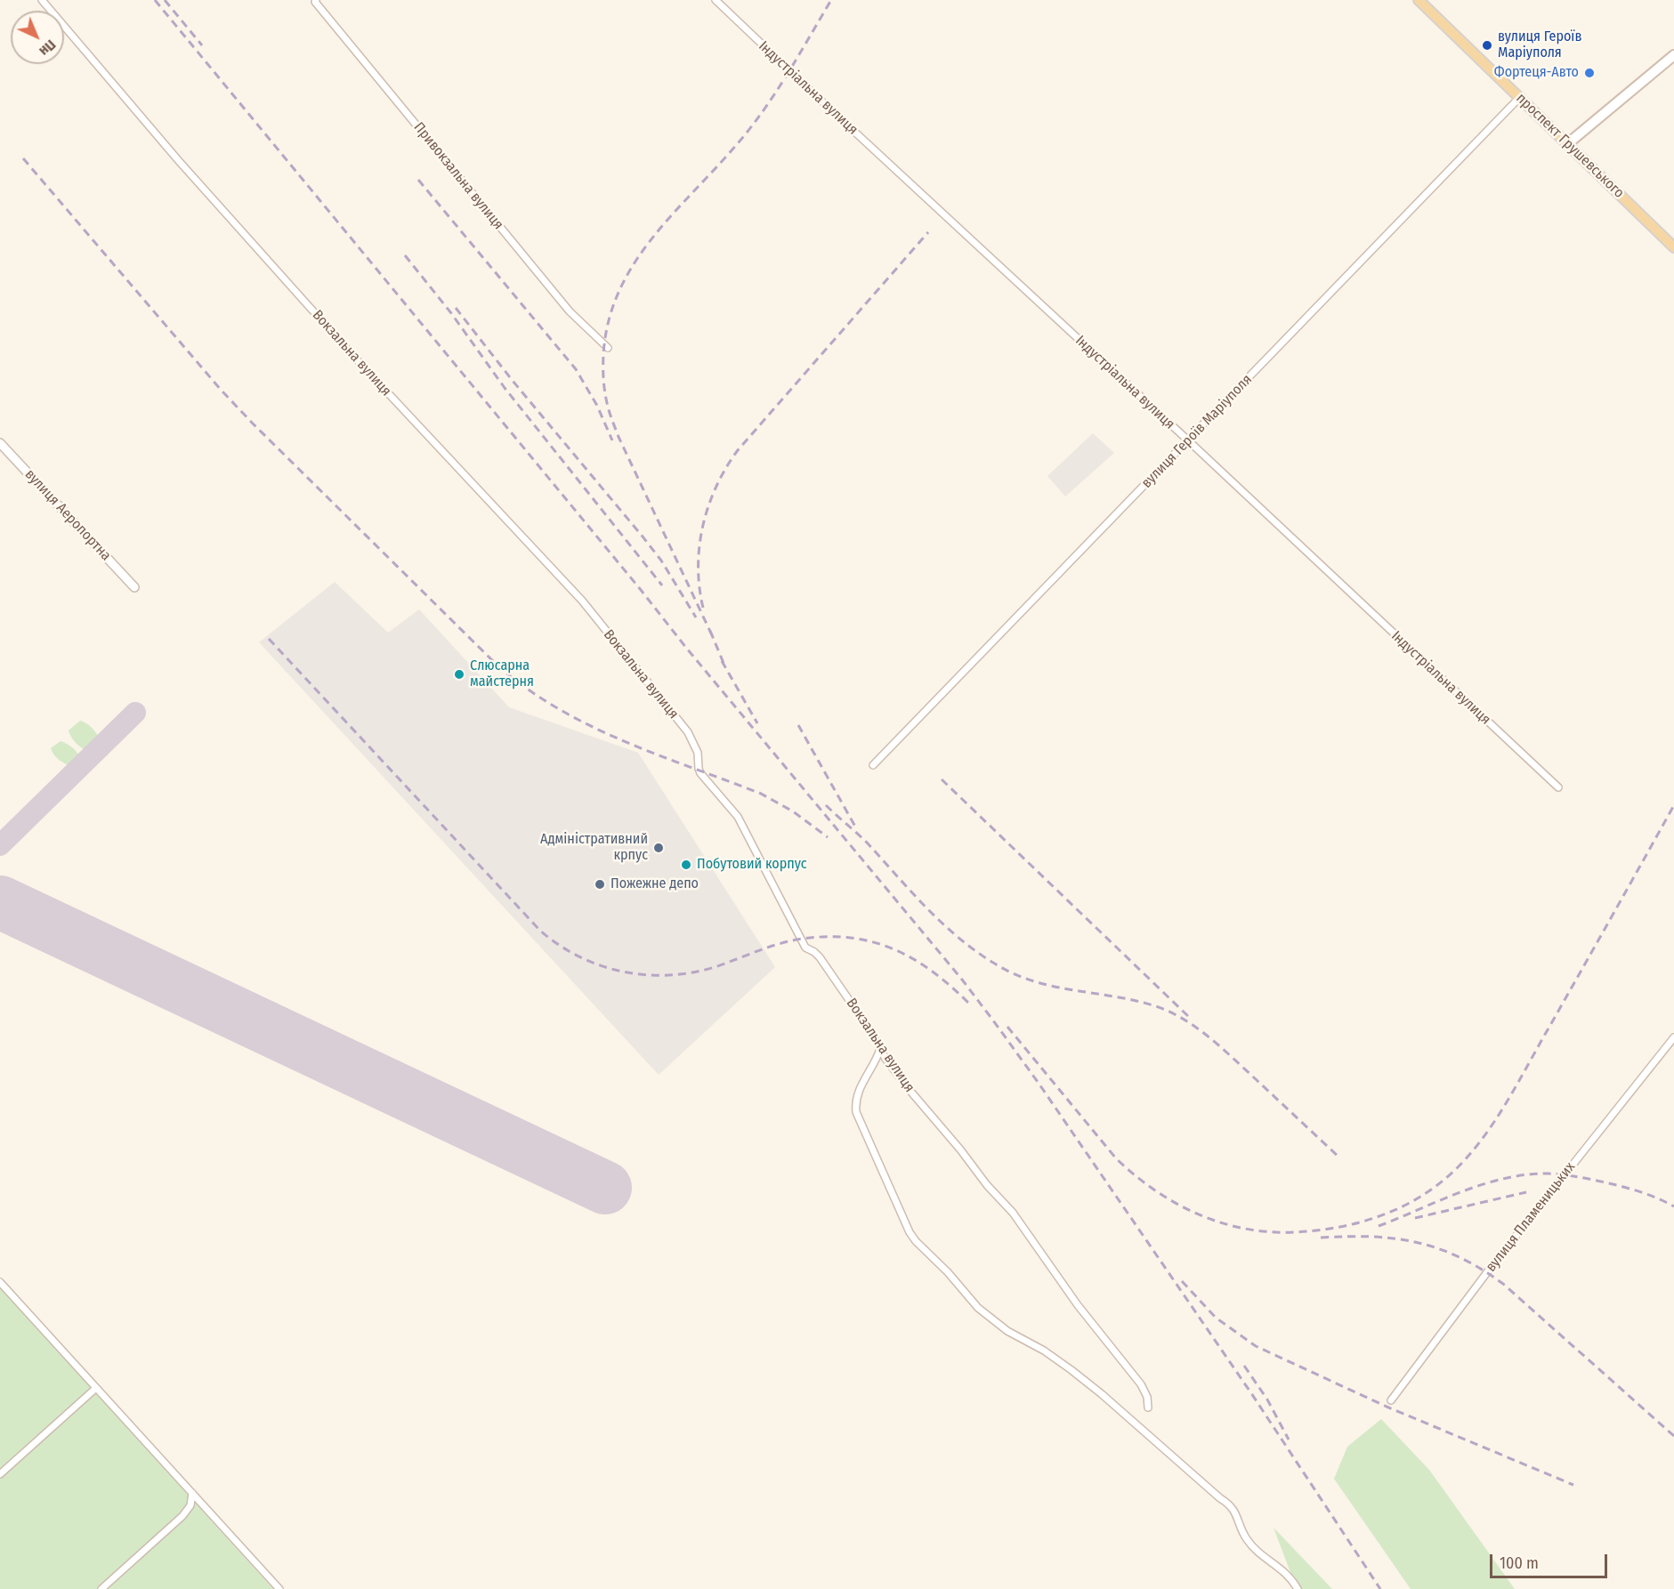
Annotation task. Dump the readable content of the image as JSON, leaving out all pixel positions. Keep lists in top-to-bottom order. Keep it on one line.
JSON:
{"streets":{"main road":["проспект Грушевського"],"street":["Індустріальна вулиця","Привокзальна вулиця","Вокзальна вулиця","вулиця Героїв Маріуполя","вулиця Аеропортна","вулиця Пламеницьких"]},"crossings":[["Індустріальна вулиця","вулиця Героїв Маріуполя"],["проспект Грушевського","вулиця Героїв Маріуполя"]],"places":["вулиця Героїв Маріуполя","Фортеця-Авто","Слюсарна майстерня","Адміністративний крпус","Побутовий корпус","Пожежне депо"],"scale_bar":"100 m","north":"bottom right"}
